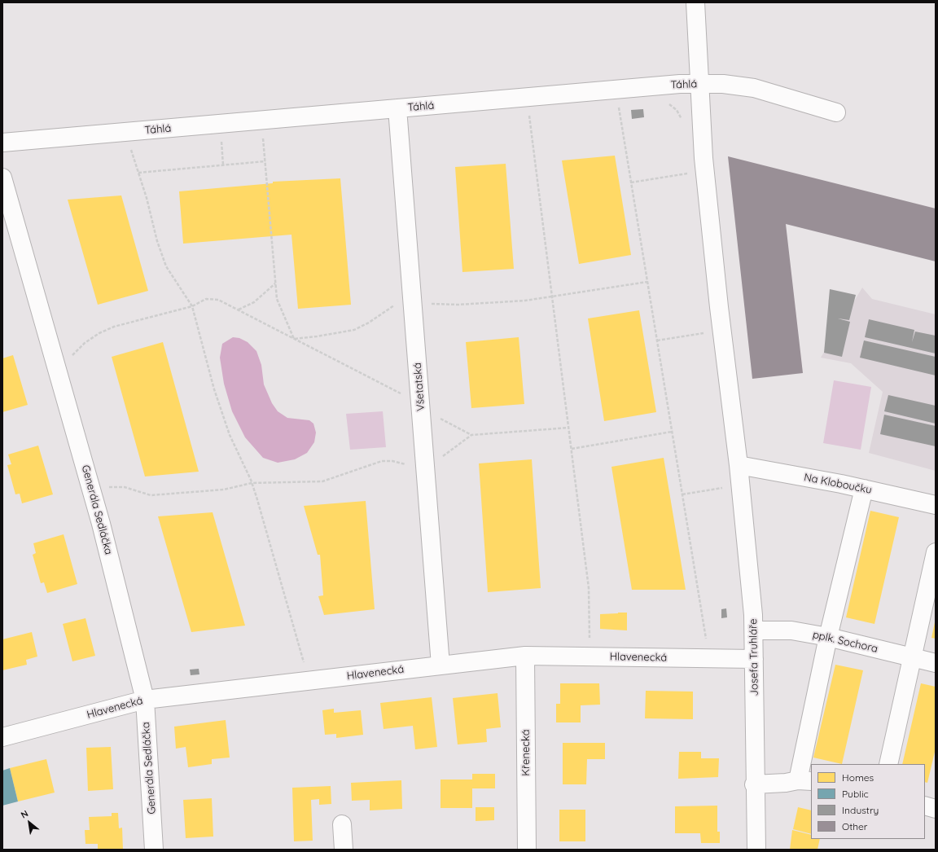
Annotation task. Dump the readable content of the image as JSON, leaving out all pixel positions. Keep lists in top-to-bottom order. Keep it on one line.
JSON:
{"streets":{"street":["Táhlá","Všetatská","Na Kloboučku","Generála Sedláčka","pplk. Sochora","Hlavenecká","Josefa Truhláře","Křenecká"]},"crossings":[["Táhlá","Všetatská"],["Táhlá","Josefa Truhláře"],["Všetatská","Hlavenecká"],["Na Kloboučku","Josefa Truhláře"],["Generála Sedláčka","Hlavenecká"],["pplk. Sochora","Josefa Truhláře"],["Hlavenecká","Josefa Truhláře"],["Hlavenecká","Křenecká"]],"legend":["Homes","Public","Industry","Other"],"north":"top left"}
